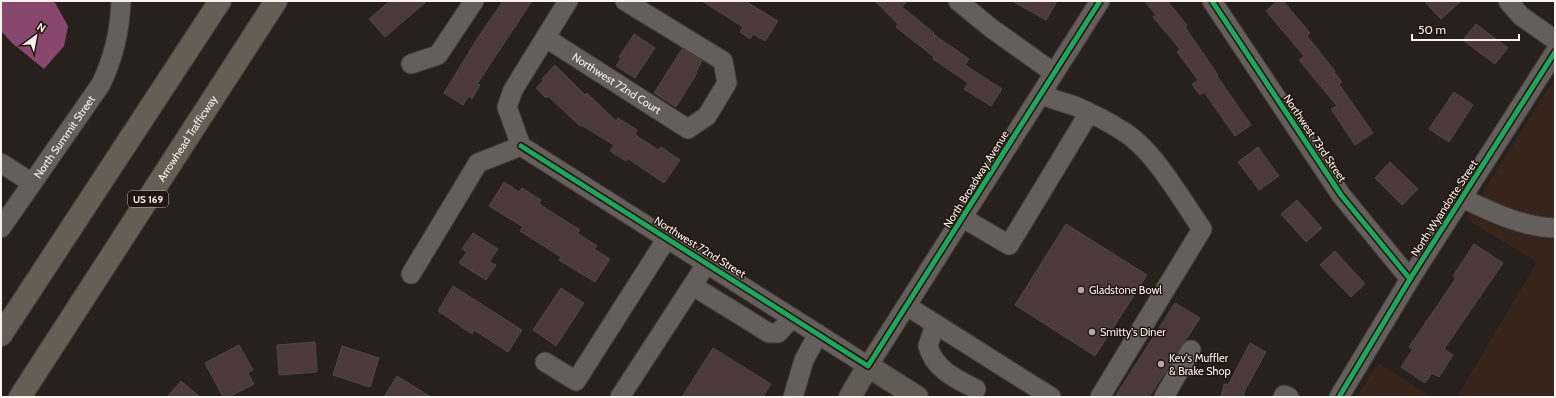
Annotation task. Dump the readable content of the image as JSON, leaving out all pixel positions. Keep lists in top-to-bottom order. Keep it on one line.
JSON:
{"streets":{"highway":["Arrowhead Trafficway","US 169"],"main road":["North Broadway Avenue","Northwest 72nd Street"],"street":["Northwest 72nd Court","North Summit Street","Northwest 73rd Street","North Wyandotte Street"]},"crossings":[["Northwest 73rd Street","North Wyandotte Street"],["North Broadway Avenue","Northwest 72nd Street"]],"places":["Gladstone Bowl","Smitty's Diner","Kev's Muffler & Brake Shop"],"scale_bar":"50 m","north":"top right"}
